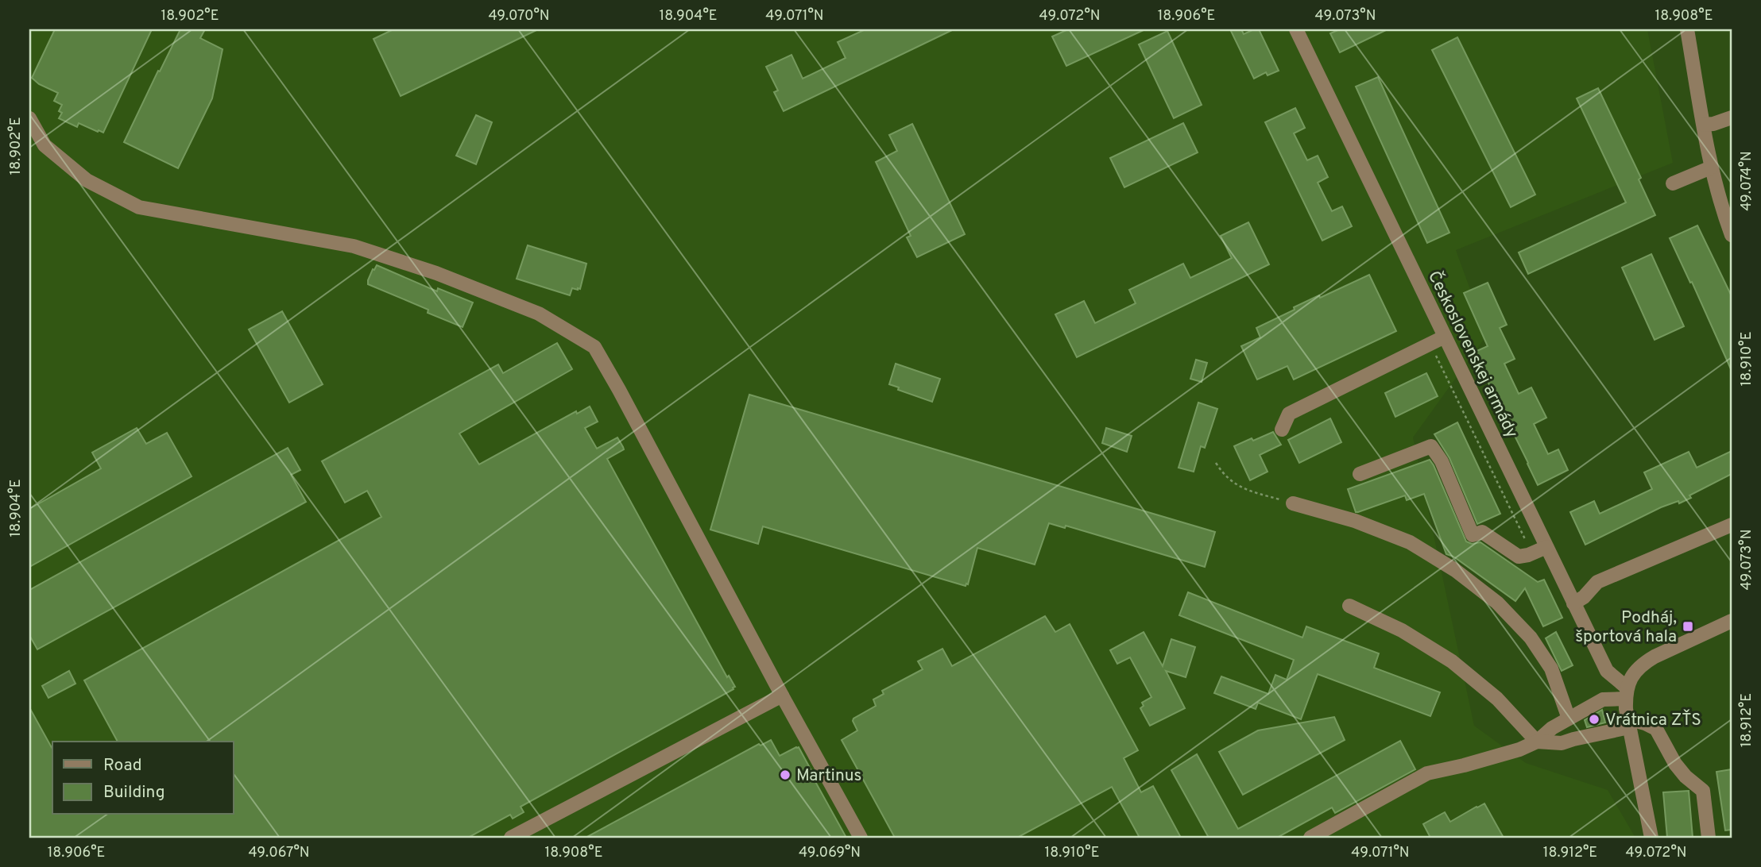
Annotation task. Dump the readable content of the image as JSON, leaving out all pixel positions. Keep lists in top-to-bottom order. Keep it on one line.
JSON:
{"streets":{"street":["Československej armády"]},"places":{"transit":["Podháj, športová hala"],"other":["Vrátnica ZŤS","Martinus"]},"legend":["Road","Building"],"coordinates":["18.902°E","49.070°N","18.904°E","49.071°N","49.072°N","18.906°E","49.073°N","18.908°E","49.074°N","18.910°E","18.912°E","49.067°N","49.069°N"]}
